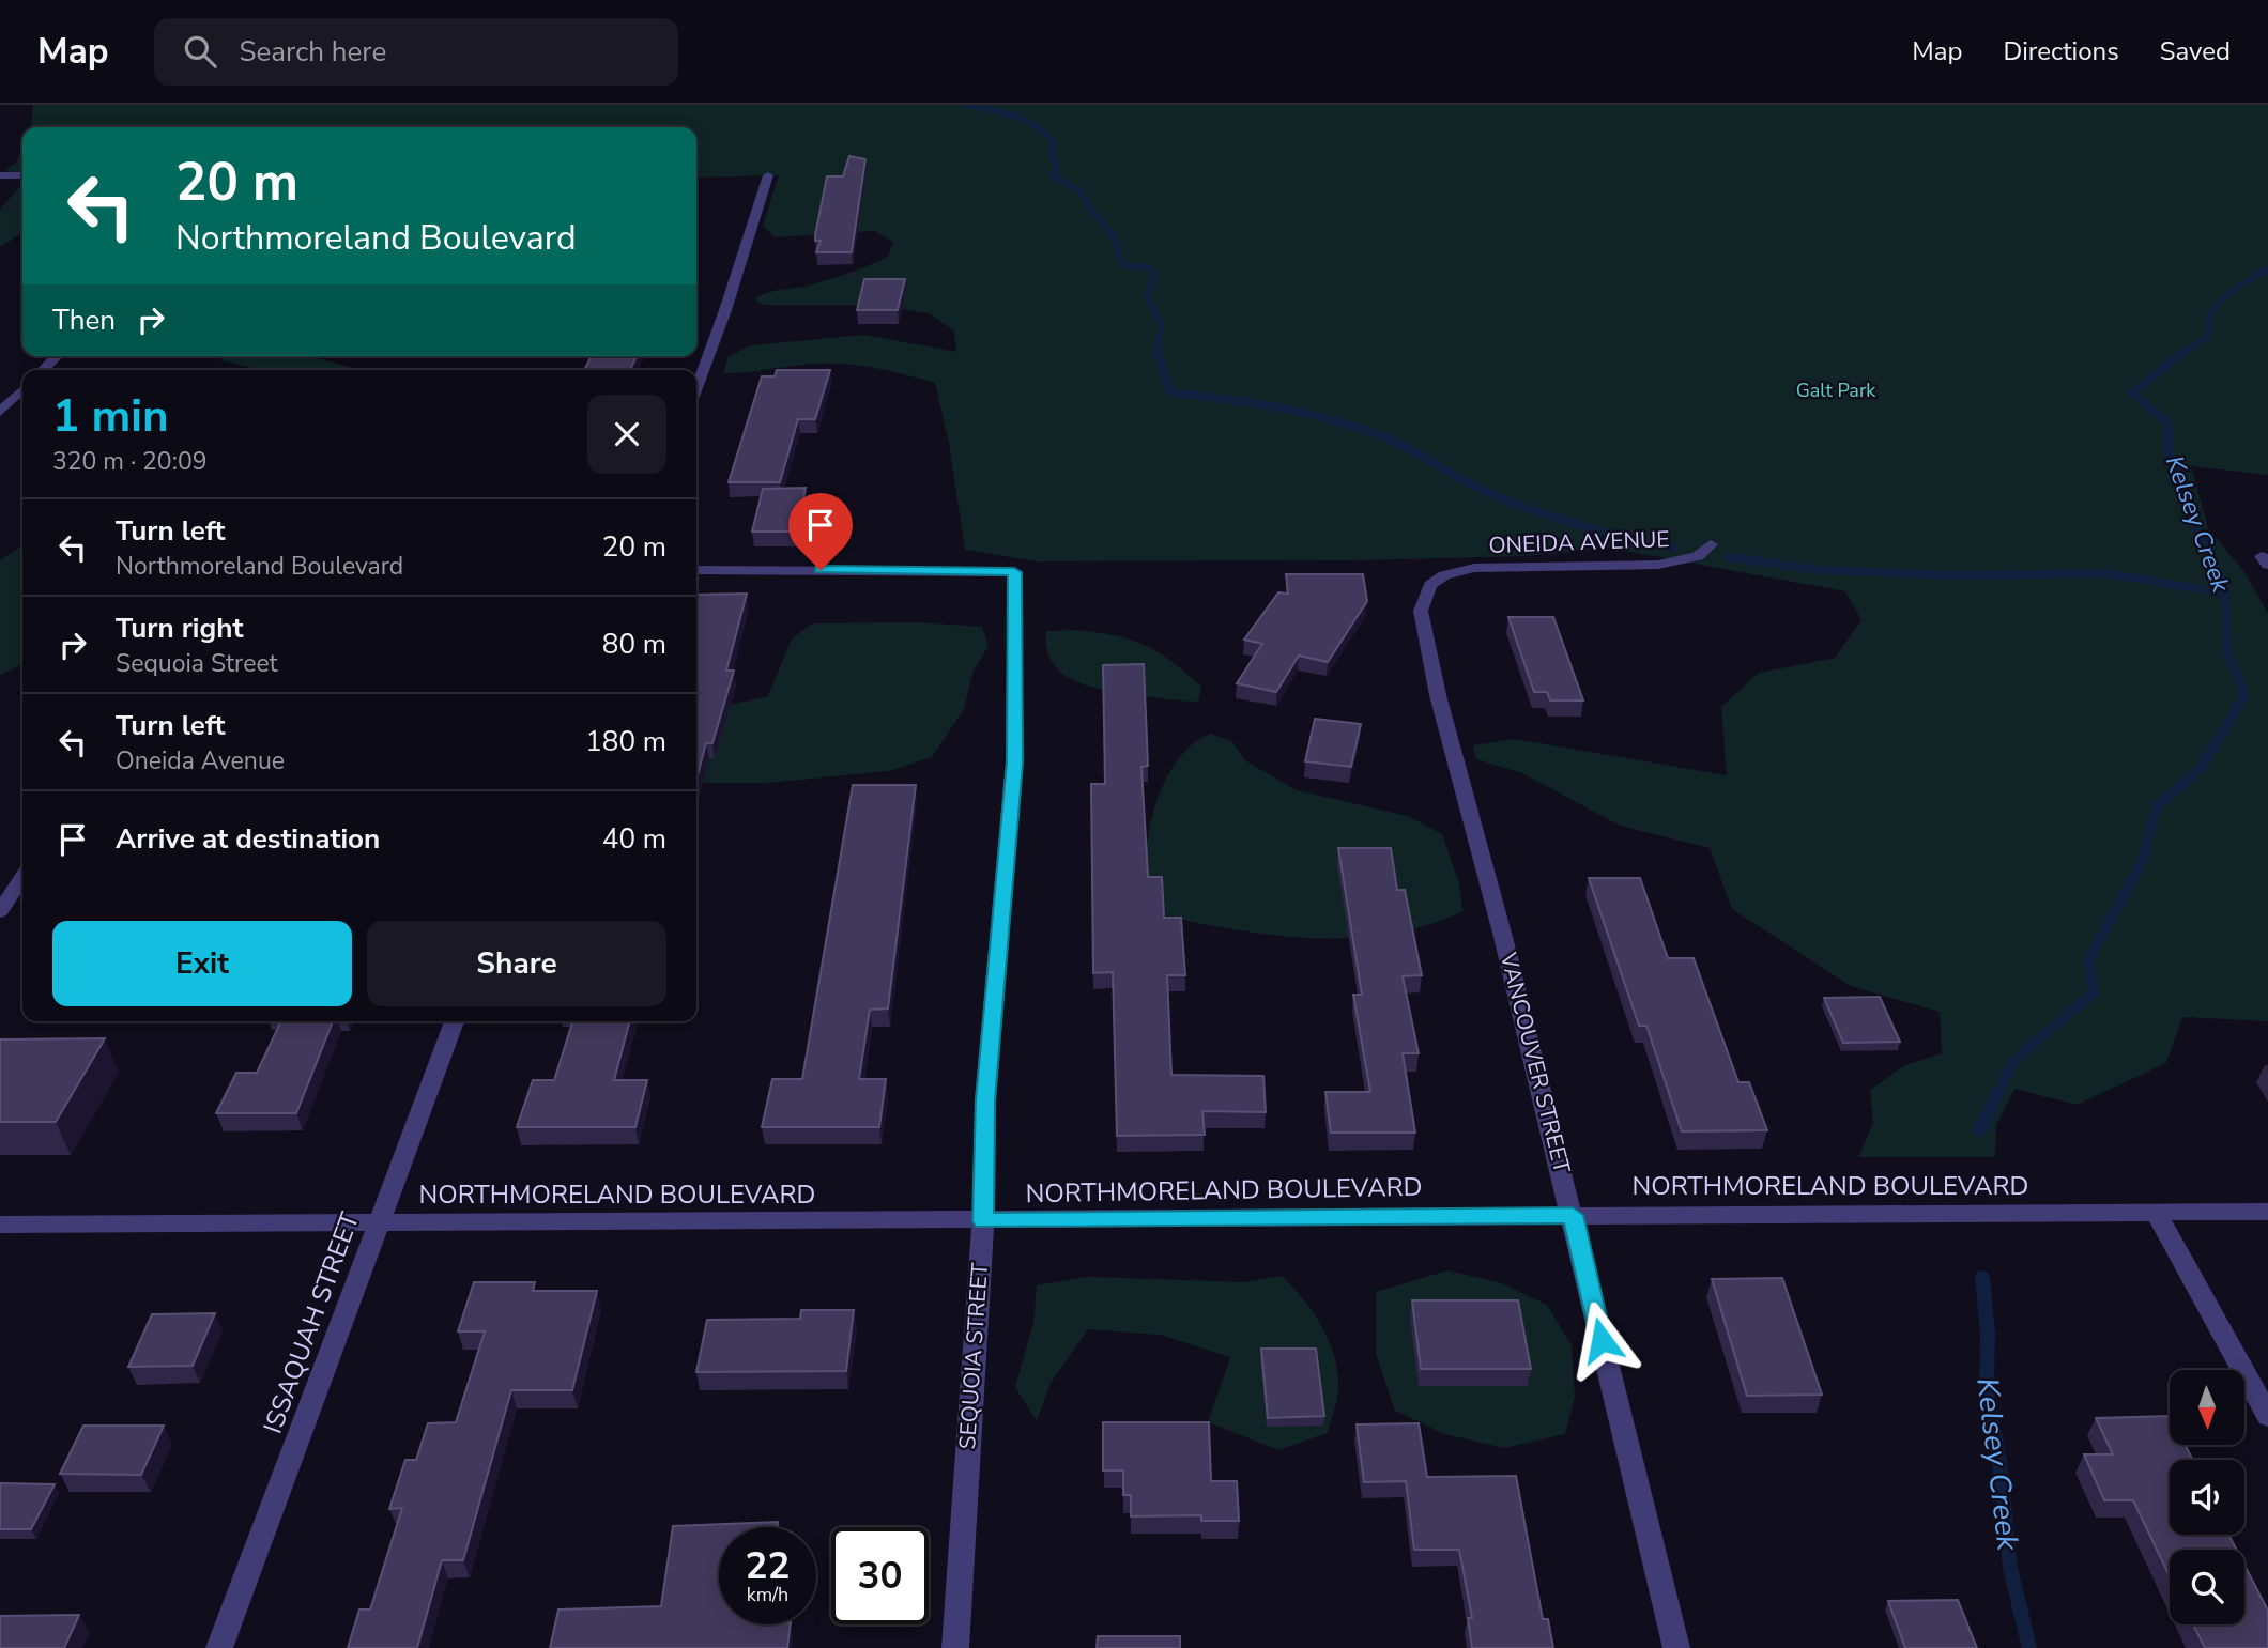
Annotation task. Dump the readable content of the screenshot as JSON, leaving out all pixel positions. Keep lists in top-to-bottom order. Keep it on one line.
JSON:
{"streets":{"street":["ONEIDA AVENUE","VANCOUVER STREET","NORTHMORELAND BOULEVARD","ISSAQUAH STREET","SEQUOIA STREET"]},"crossings":[["ONEIDA AVENUE","VANCOUVER STREET"],["VANCOUVER STREET","NORTHMORELAND BOULEVARD"],["NORTHMORELAND BOULEVARD","ISSAQUAH STREET"],["NORTHMORELAND BOULEVARD","SEQUOIA STREET"]],"water":["Kelsey Creek"],"parks":["Galt Park"],"north":"bottom","page":{"header":"Map","search":"Search here","nav":["Map","Directions","Saved"],"turn":["20 m","Northmoreland Boulevard"],"then":"Then","heading":["1 min","320 m · 20:09"],"list":[{"name":"Turn left","note":"Northmoreland Boulevard","value":"20 m"},{"name":"Turn right","note":"Sequoia Street","value":"80 m"},{"name":"Turn left","note":"Oneida Avenue","value":"180 m"},{"name":"Arrive at destination","value":"40 m"}],"buttons":["Exit","Share"],"speed":"22 km/h","limit":"30"}}
